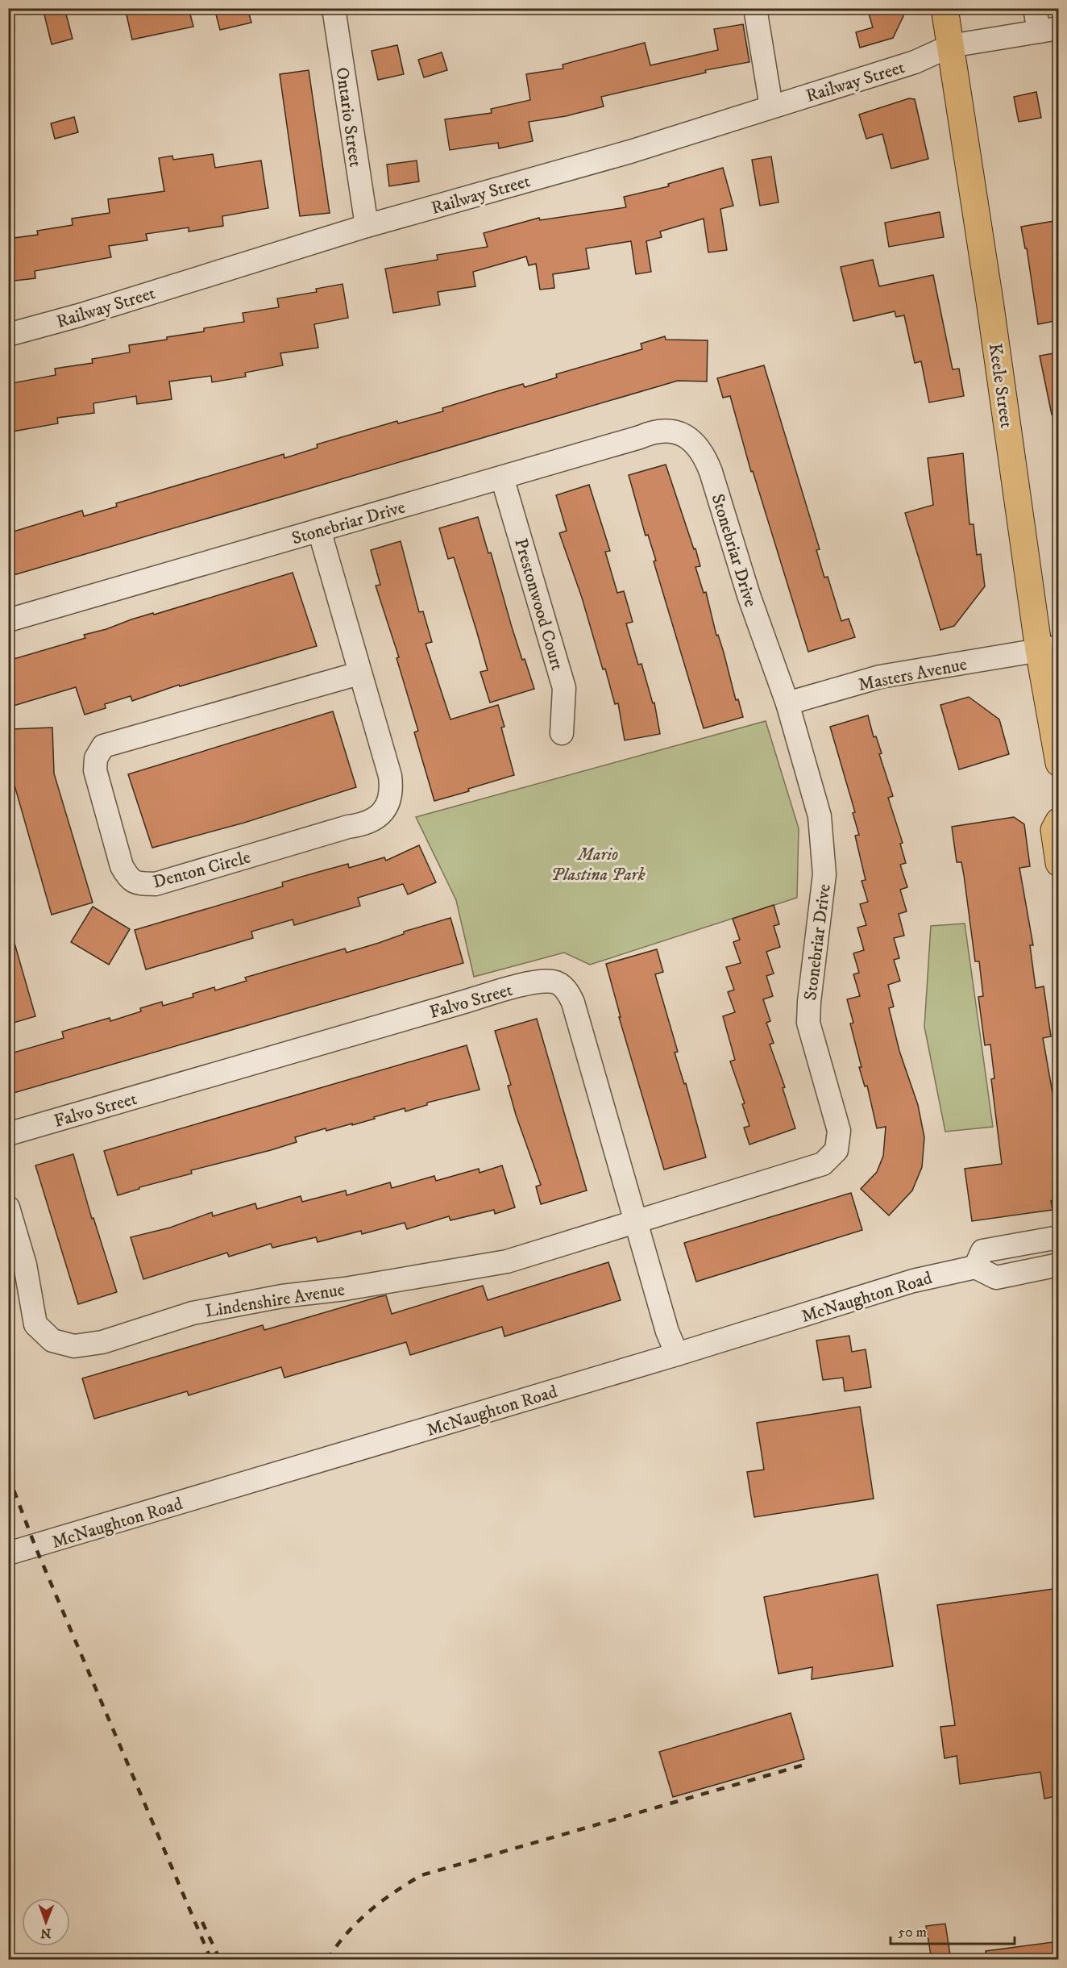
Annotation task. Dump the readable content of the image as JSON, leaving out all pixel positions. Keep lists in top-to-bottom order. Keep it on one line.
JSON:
{"streets":{"main road":["Keele Street"],"street":["Railway Street","Ontario Street","Stonebriar Drive","Prestonwood Court","Masters Avenue","Denton Circle","Falvo Street","McNaughton Road","Lindenshire Avenue"]},"crossings":[["Railway Street","Ontario Street"],["Railway Street","Keele Street"],["Keele Street","Masters Avenue"],["Stonebriar Drive","Prestonwood Court"],["Stonebriar Drive","Masters Avenue"],["Stonebriar Drive","Denton Circle"],["Stonebriar Drive","Falvo Street"],["Stonebriar Drive","Lindenshire Avenue"],["Falvo Street","McNaughton Road"],["Falvo Street","Lindenshire Avenue"]],"parks":["Mario Plastina Park"],"scale_bar":"50 m","north":"bottom"}
